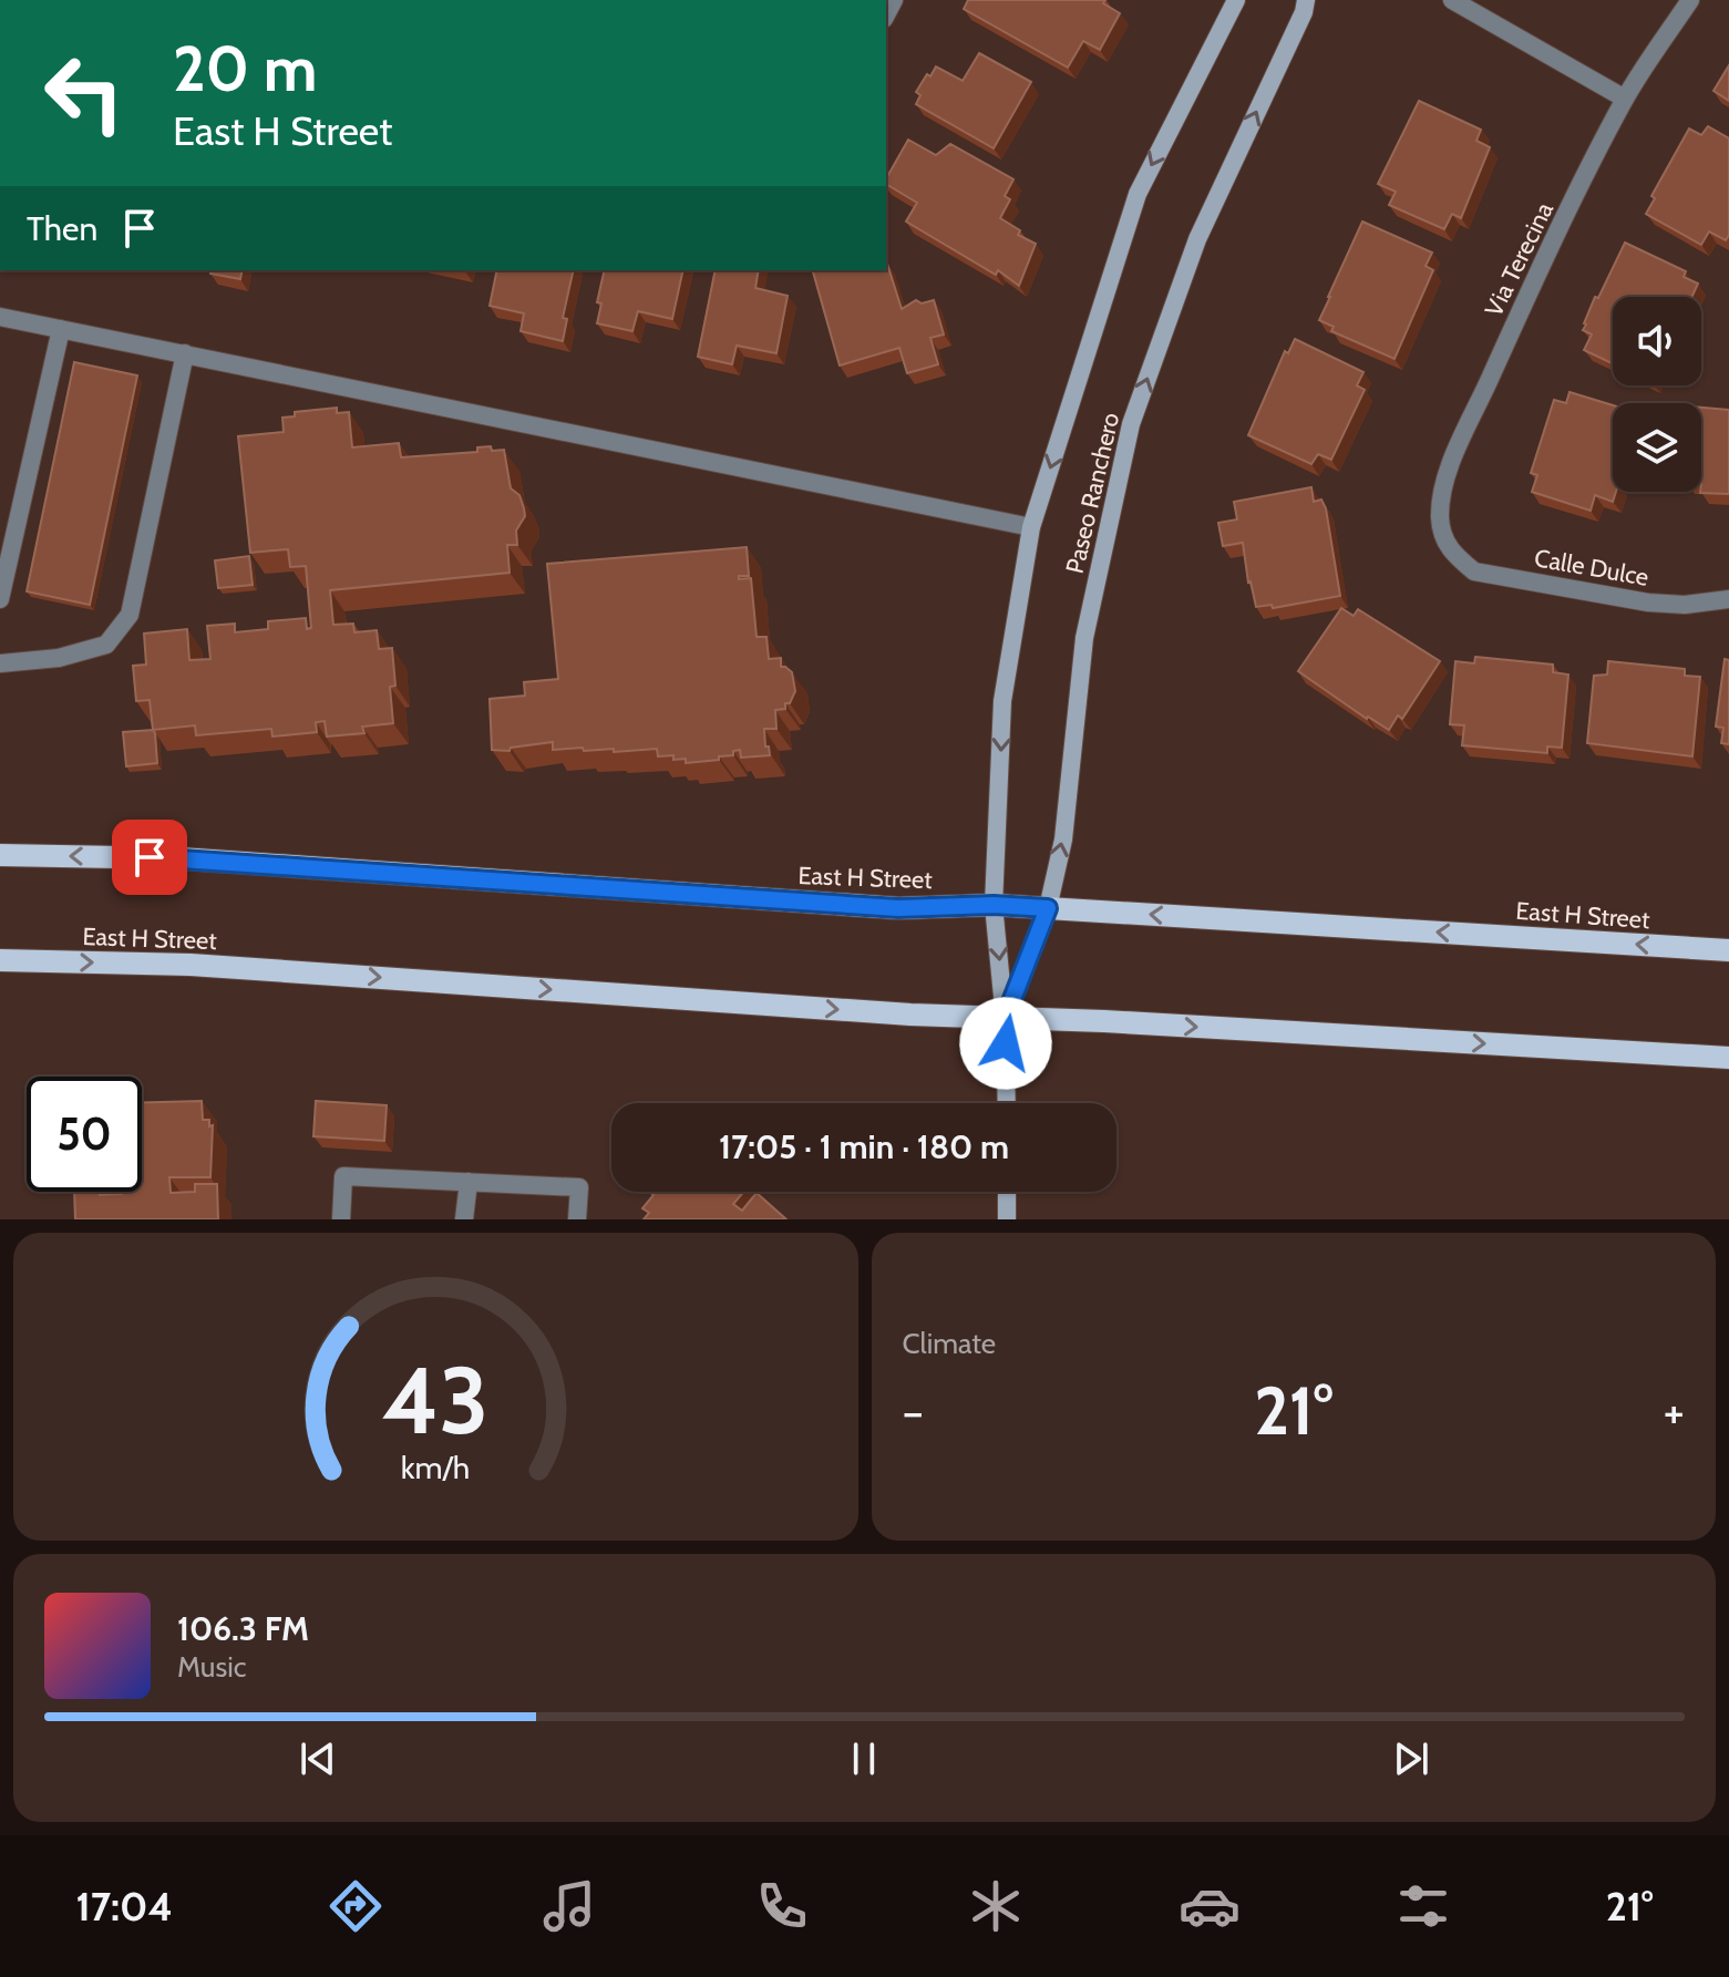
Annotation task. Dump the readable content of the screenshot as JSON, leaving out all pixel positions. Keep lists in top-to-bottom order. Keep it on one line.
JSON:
{"streets":{"main road":["Paseo Ranchero","East H Street"],"street":["Via Terecina","Calle Dulce"]},"crossings":[["Via Terecina","Calle Dulce"],["Paseo Ranchero","East H Street"]],"page":{"turn":["20 m","East H Street"],"then":"Then","limit":"50","trip":"17:05 · 1 min · 180 m","tile":"Climate","heat":["−","21°","+"],"song":["106.3 FM","Music"],"tabs":["17:04","21°"],"gauge":["43","km/h"]}}
